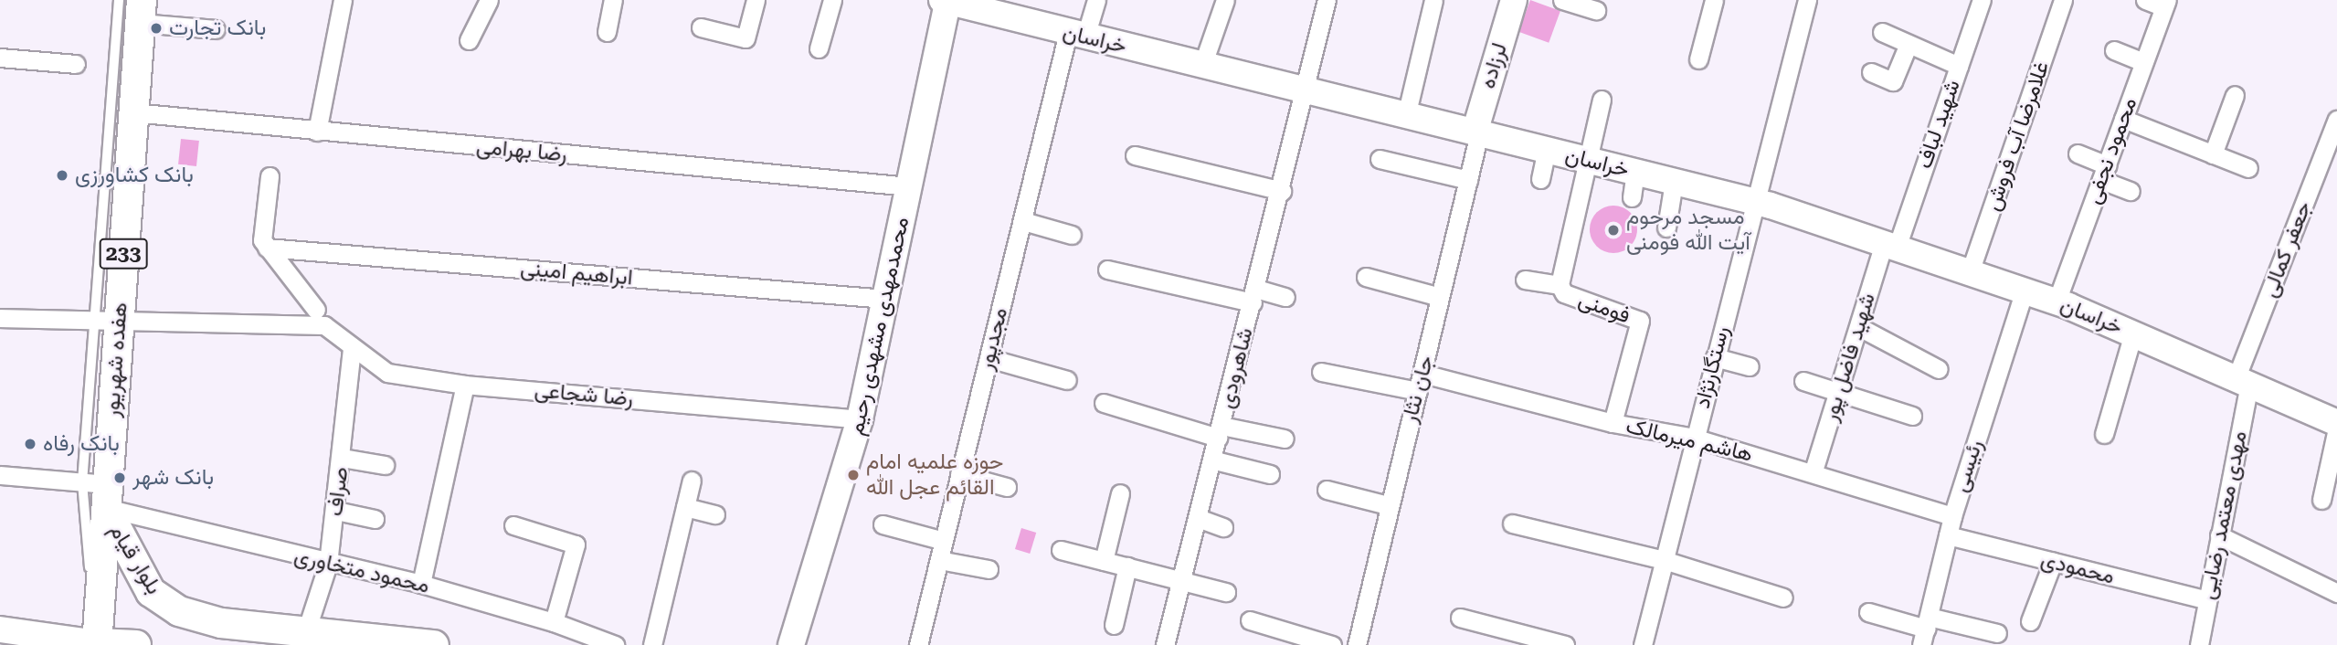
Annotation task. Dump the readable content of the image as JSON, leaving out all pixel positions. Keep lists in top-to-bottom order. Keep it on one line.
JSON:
{"streets":{"main road":["خراسان","لرزاده","233","محمدمهدی مشهدی رحیم","هفده شهریور","بلوار قیام"],"street":["شهید لباف","غلامرضا آب فروش","رضا بهرامی","محمود نجفی","جعفر کمالی","ابراهیم امینی","فومنی","مجدپور","شهید فاضل پور","رستگارنژاد","شاهرودی","جان نثار","رضا شجاعی","هاشم میرمالک","رئیسی","صراف","مهدی معتمد رضایی","محمودی","محمود متخاوری"]},"crossings":[["خراسان","لرزاده"],["خراسان","شهید لباف"],["خراسان","غلامرضا آب فروش"],["خراسان","محمود نجفی"],["خراسان","جعفر کمالی"],["خراسان","فومنی"],["خراسان","محمدمهدی مشهدی رحیم"],["خراسان","مجدپور"],["خراسان","شهید فاضل پور"],["خراسان","رستگارنژاد"],["خراسان","شاهرودی"],["خراسان","جان نثار"],["خراسان","رئیسی"],["خراسان","مهدی معتمد رضایی"],["لرزاده","جان نثار"],["شهید لباف","شهید فاضل پور"],["رضا بهرامی","محمدمهدی مشهدی رحیم"],["رضا بهرامی","هفده شهریور"],["جعفر کمالی","مهدی معتمد رضایی"],["ابراهیم امینی","محمدمهدی مشهدی رحیم"],["ابراهیم امینی","رضا شجاعی"],["فومنی","هاشم میرمالک"],["محمدمهدی مشهدی رحیم","رضا شجاعی"],["شهید فاضل پور","هاشم میرمالک"],["هفده شهریور","بلوار قیام"],["هفده شهریور","محمود متخاوری"],["رستگارنژاد","هاشم میرمالک"],["جان نثار","هاشم میرمالک"],["رضا شجاعی","صراف"],["هاشم میرمالک","رئیسی"],["رئیسی","محمودی"],["صراف","بلوار قیام"],["صراف","محمود متخاوری"],["مهدی معتمد رضایی","محمودی"],["بلوار قیام","محمود متخاوری"]],"places":["بانک تجارت","بانک کشاورزی","مسجد مرحوم آیت الله فومنی","بانک رفاه","حوزه علمیه امام القائم عجل الله","بانک شهر"]}
